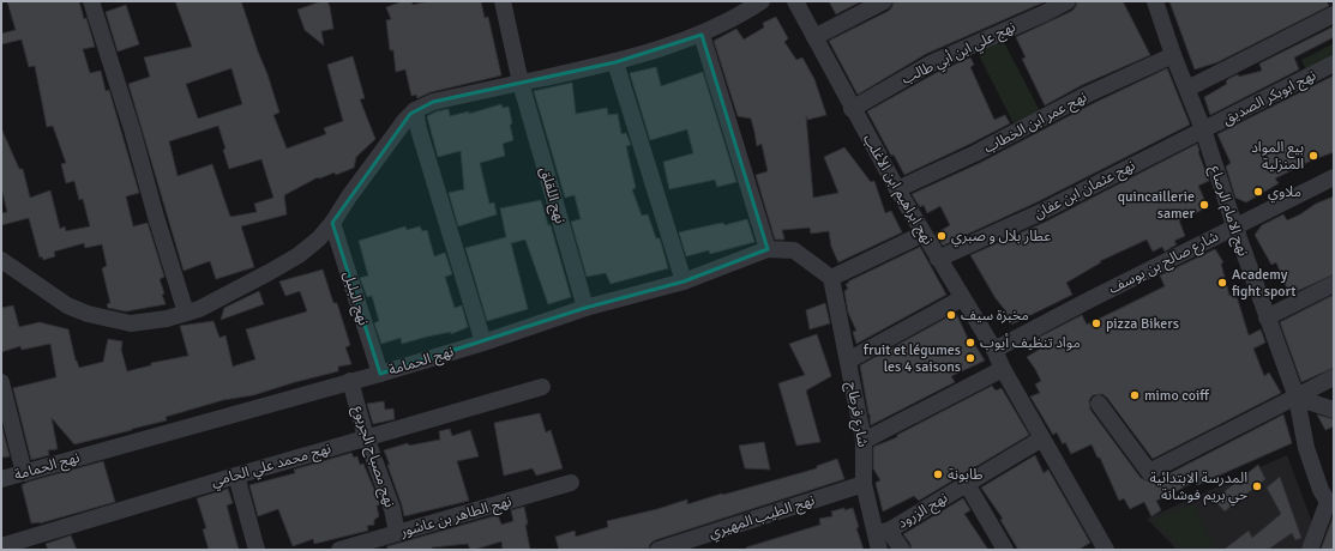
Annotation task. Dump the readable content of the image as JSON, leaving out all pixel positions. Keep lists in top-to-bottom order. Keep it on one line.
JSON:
{"streets":{"street":["نهج علي ابن أبي طالب","نهج ابوبكر الصديق","نهج عمر ابن الخطاب","نهج ابراهيم ابن الأغلب","نهج عثمان ابن عفان","نهج اللقلق","نهج الامام الرصاع","شارع صالح بن يوسف","نهج البلبل","نهج الحمامة","شارع قرطاج","نهج مصباح الجربوع","نهج محمد علي الحامي","نهج الزرود","نهج الطاهر بن عاشور","نهج الطيب المهيري"]},"crossings":[["نهج علي ابن أبي طالب","نهج ابراهيم ابن الأغلب"],["نهج ابوبكر الصديق","نهج عثمان ابن عفان"],["نهج ابوبكر الصديق","نهج الامام الرصاع"],["نهج عمر ابن الخطاب","نهج ابراهيم ابن الأغلب"],["نهج عمر ابن الخطاب","نهج الامام الرصاع"],["نهج ابراهيم ابن الأغلب","نهج عثمان ابن عفان"],["نهج ابراهيم ابن الأغلب","شارع صالح بن يوسف"],["نهج ابراهيم ابن الأغلب","نهج الزرود"],["نهج عثمان ابن عفان","نهج الامام الرصاع"],["نهج اللقلق","نهج الحمامة"],["نهج الامام الرصاع","شارع صالح بن يوسف"],["نهج البلبل","نهج الحمامة"],["نهج الحمامة","شارع قرطاج"],["نهج الحمامة","نهج مصباح الجربوع"],["شارع قرطاج","نهج الزرود"],["شارع قرطاج","نهج الطيب المهيري"],["نهج مصباح الجربوع","نهج محمد علي الحامي"],["نهج مصباح الجربوع","نهج الطاهر بن عاشور"]],"places":["بيع المواد المنزلية","ملاوي","quincaillerie samer","عطار بلال و صبري","Academy fight sport","مخبزة سيف","pizza Bikers","مواد تنظيف أيوب","fruit et légumes les 4 saisons","mimo coiff","طابونة","المدرسة الابتدائية حي بريم فوشانة"]}
